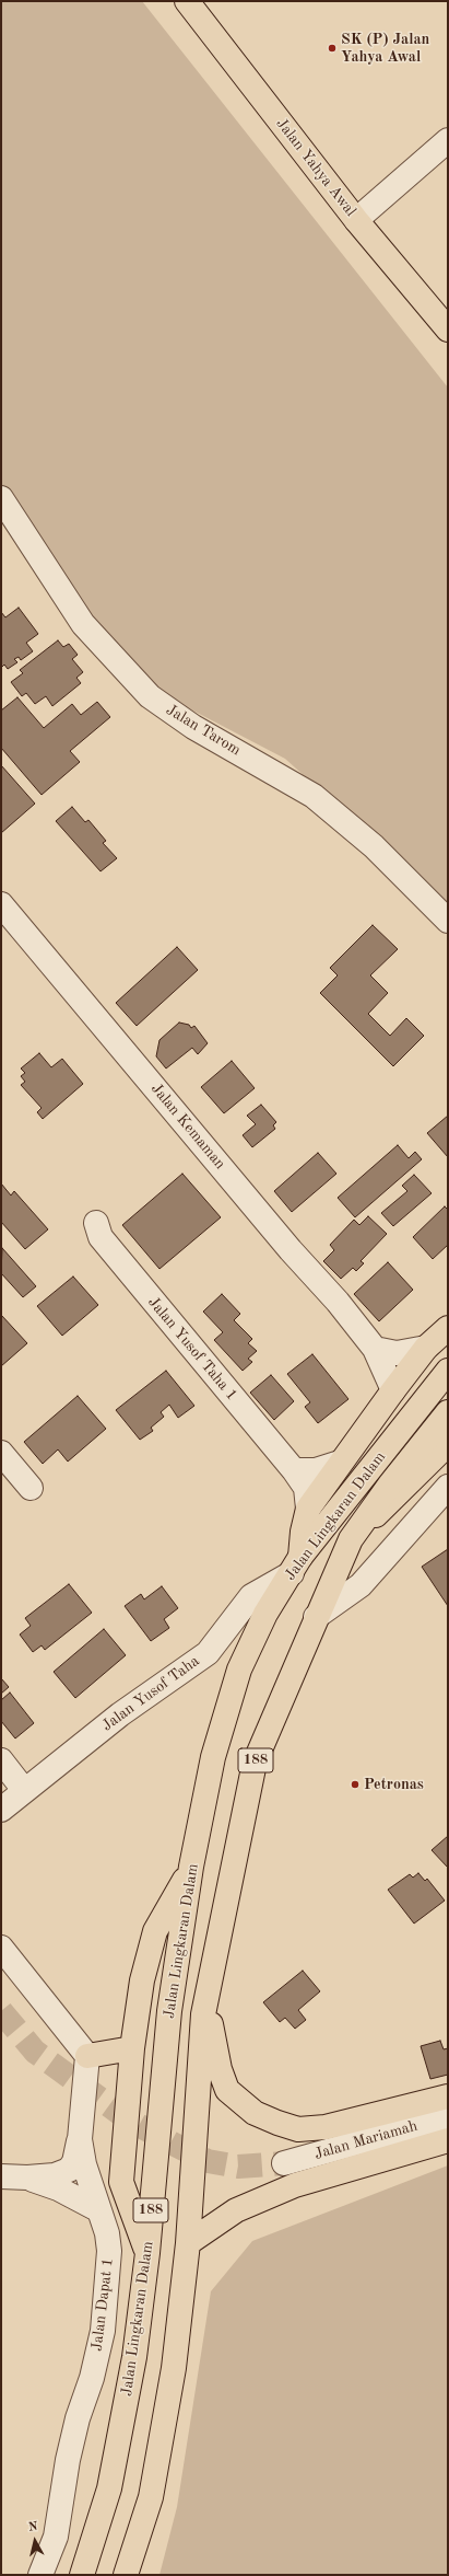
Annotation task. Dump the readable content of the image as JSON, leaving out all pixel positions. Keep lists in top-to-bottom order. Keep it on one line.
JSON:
{"streets":{"main road":["Jalan Yahya Awal","Jalan Lingkaran Dalam","188"],"street":["Jalan Tarom","Jalan Kemaman","Jalan Yusof Taha 1","Jalan Yusof Taha","Jalan Mariamah","Jalan Dapat 1"]},"crossings":[["Jalan Lingkaran Dalam","Jalan Yusof Taha"]],"places":["SK (P) Jalan Yahya Awal","Petronas"],"north":"top"}
